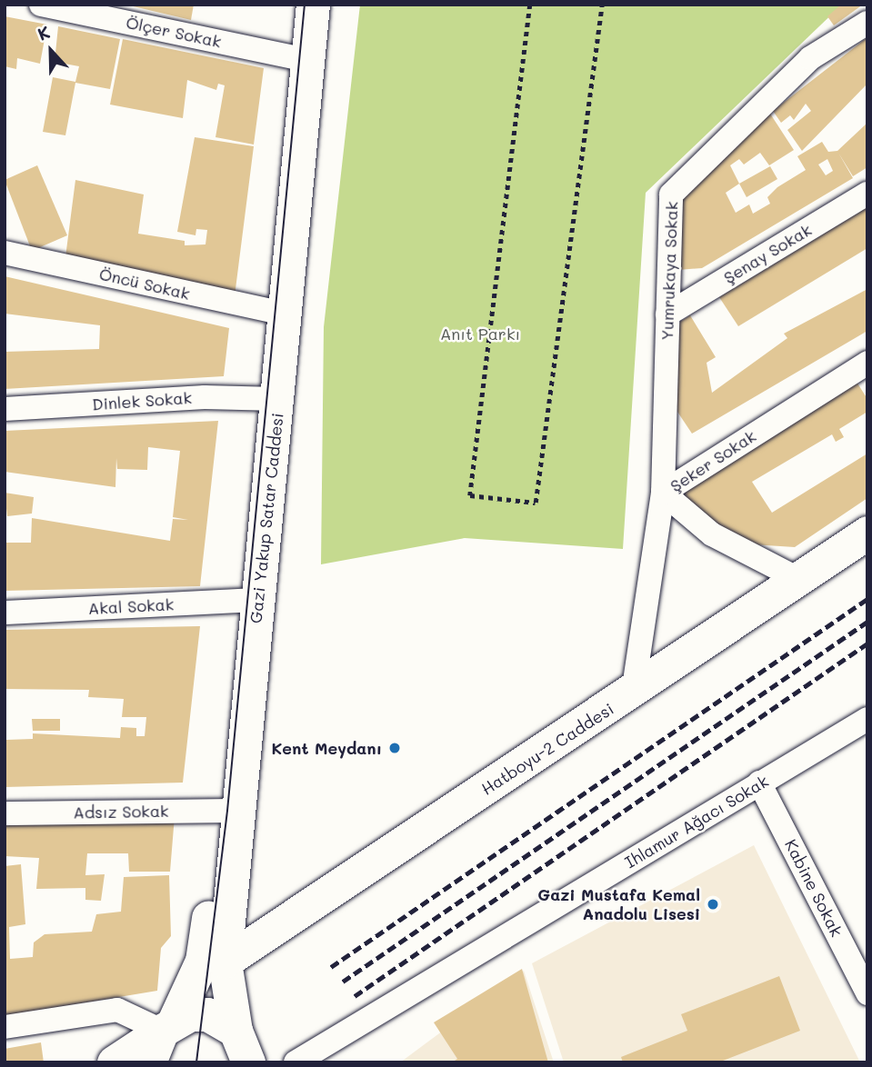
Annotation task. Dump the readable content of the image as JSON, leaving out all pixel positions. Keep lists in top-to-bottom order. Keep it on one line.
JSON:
{"streets":{"main road":["Gazi Yakup Satar Caddesi","Hatboyu-2 Caddesi"],"street":["Ölçer Sokak","Şenay Sokak","Yumrukaya Sokak","Öncü Sokak","Dinlek Sokak","Şeker Sokak","Akal Sokak","Adsız Sokak","Ihlamur Ağacı Sokak","Kabine Sokak"]},"crossings":[["Ölçer Sokak","Gazi Yakup Satar Caddesi"],["Şenay Sokak","Yumrukaya Sokak"],["Yumrukaya Sokak","Şeker Sokak"],["Yumrukaya Sokak","Hatboyu-2 Caddesi"],["Öncü Sokak","Gazi Yakup Satar Caddesi"],["Dinlek Sokak","Gazi Yakup Satar Caddesi"],["Şeker Sokak","Hatboyu-2 Caddesi"],["Gazi Yakup Satar Caddesi","Akal Sokak"],["Gazi Yakup Satar Caddesi","Hatboyu-2 Caddesi"],["Gazi Yakup Satar Caddesi","Adsız Sokak"],["Ihlamur Ağacı Sokak","Kabine Sokak"]],"parks":["Anıt Parkı"],"places":["Kent Meydanı","Gazi Mustafa Kemal Anadolu Lisesi"],"north":"top"}
